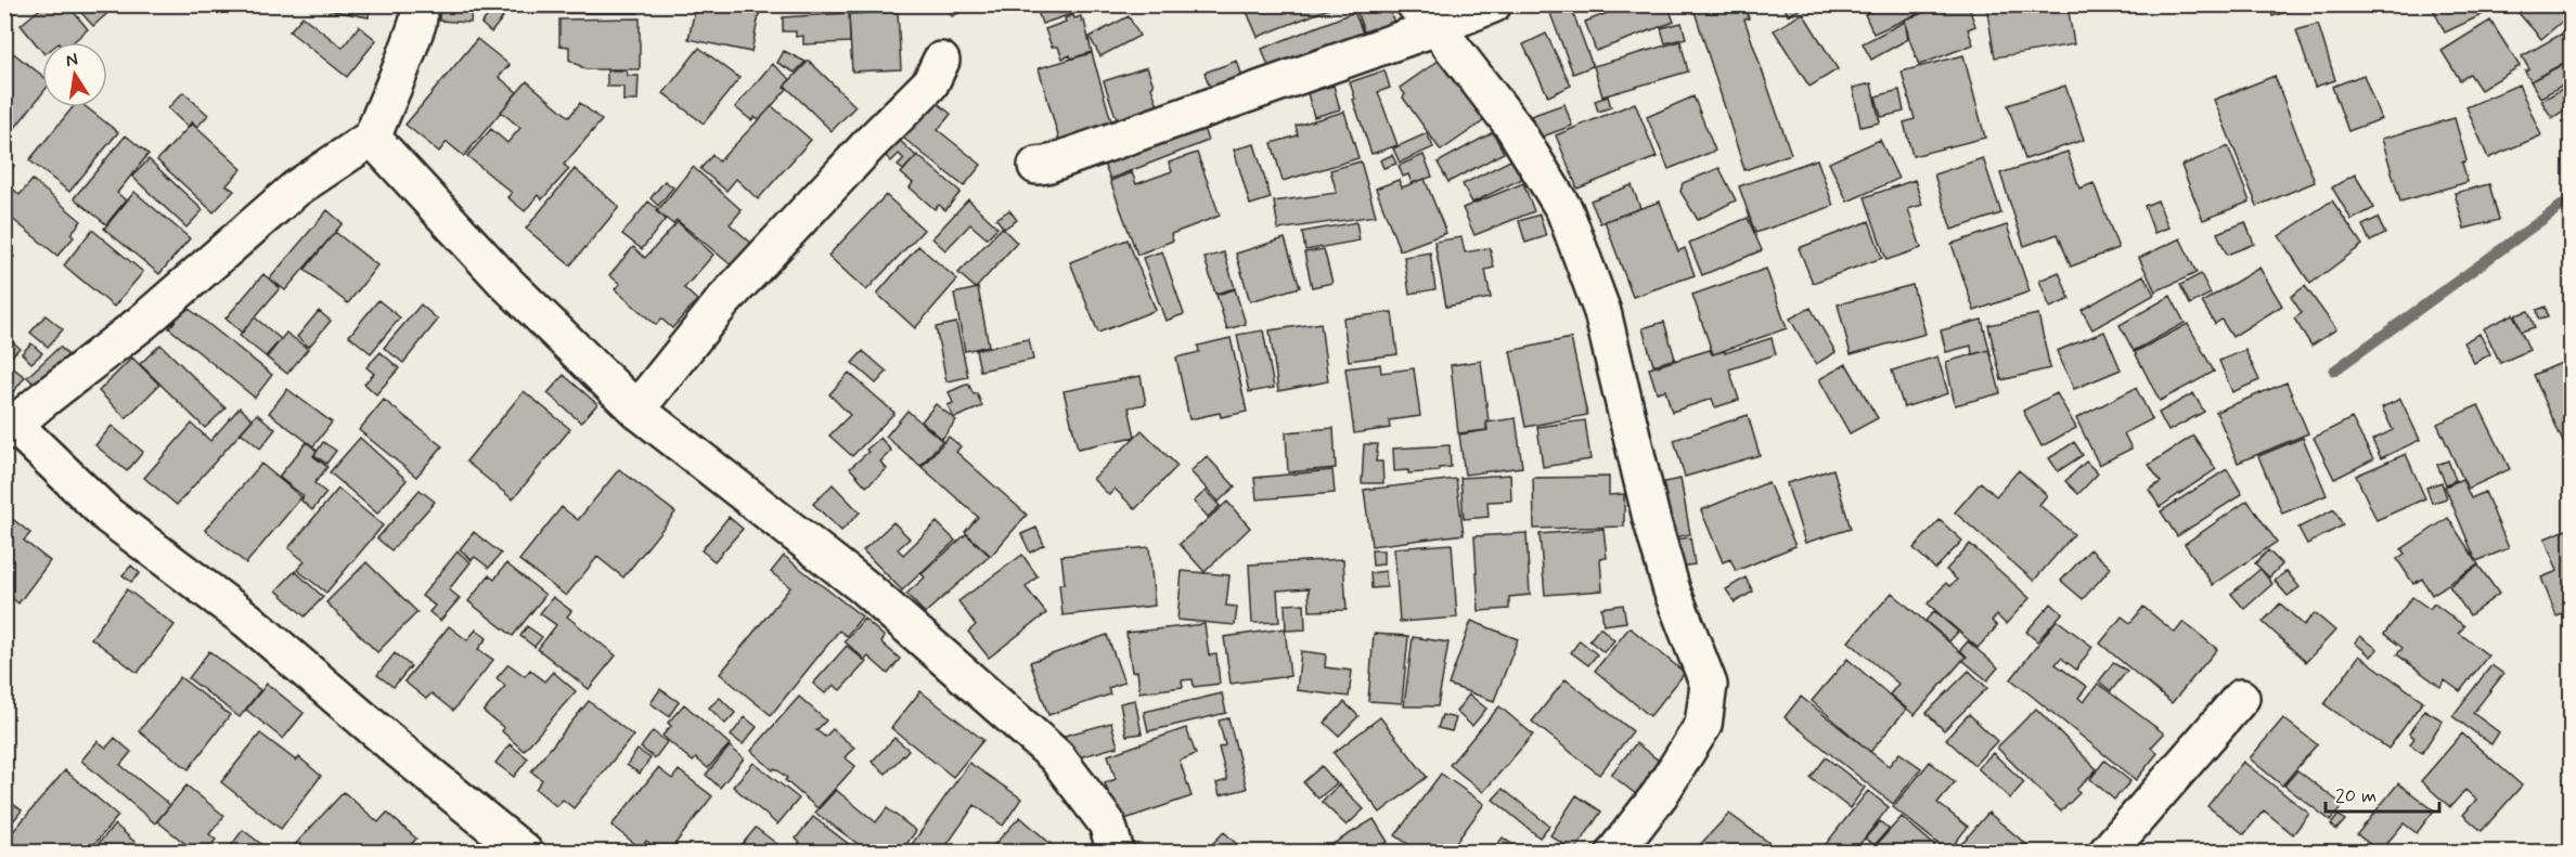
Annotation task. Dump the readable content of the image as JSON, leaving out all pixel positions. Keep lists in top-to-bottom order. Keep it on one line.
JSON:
{"scale_bar":"20 m","north":"top"}
